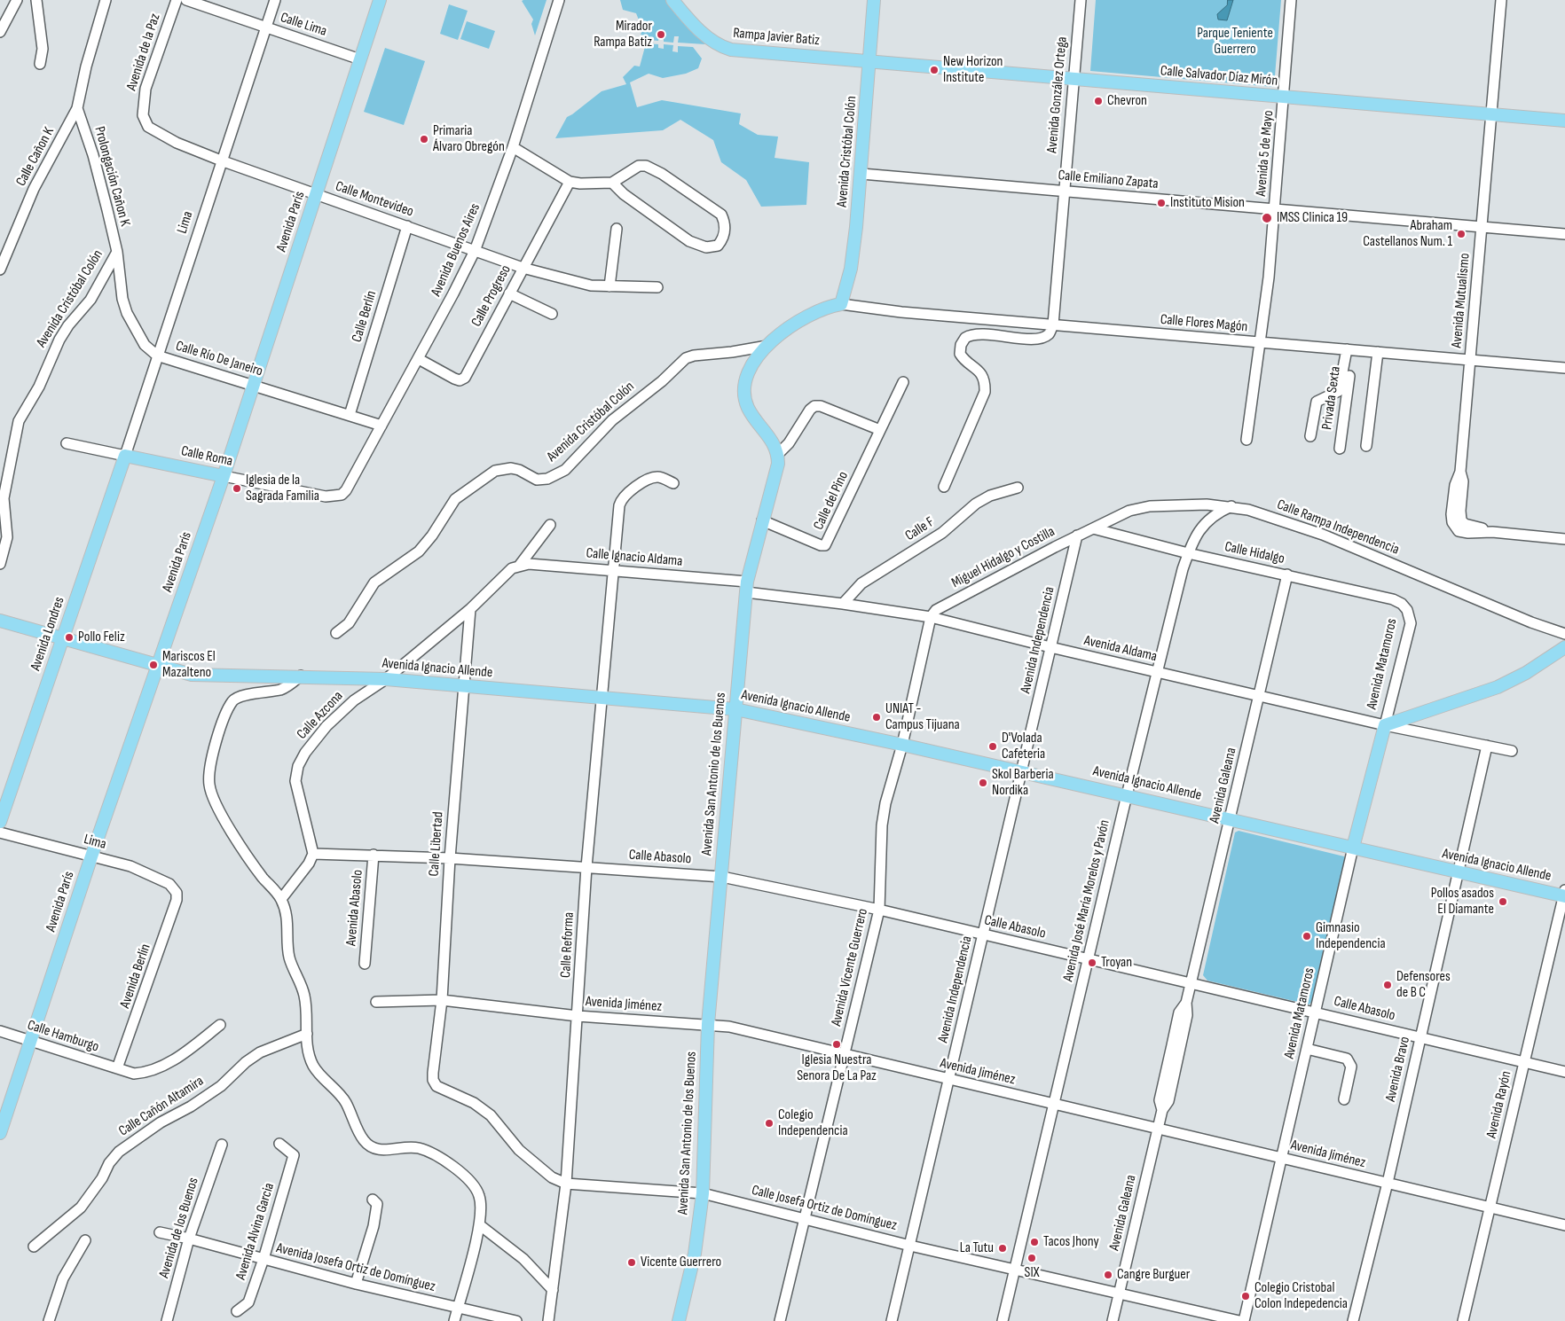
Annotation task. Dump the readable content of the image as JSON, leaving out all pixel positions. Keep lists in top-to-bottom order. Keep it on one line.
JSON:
{"streets":{"main road":["Rampa Javier Batiz","Calle Salvador Díaz Mirón","Avenida Cristóbal Colón","Avenida París","Calle Roma","Avenida Londres","Avenida Matamoros","Avenida Ignacio Allende","Avenida San Antonio de los Buenos"],"street":["Calle Lima","Avenida de la Paz","Avenida González Ortega","Avenida 5 de Mayo","Calle Cañon K","Prolongación Cañon K","Calle Emiliano Zapata","Calle Montevideo","Lima","Avenida Buenos Aires","Calle Progreso","Avenida Mutualismo","Calle Berlín","Calle Flores Magón","Calle Río De Janeiro","Privada Sexta","Calle del Pino","Calle Rampa Independencia","Calle F","Calle Hidalgo","Calle Ignacio Aldama","Miguel Hidalgo y Costilla","Avenida Independencia","Avenida Aldama","Calle Azcona","Avenida Galeana","Calle Libertad","Calle Abasolo","Avenida José María Morelos y Pavón","Avenida Abasolo","Calle Reforma","Avenida Vicente Guerrero","Avenida Berlín","Avenida Jiménez","Calle Hamburgo","Avenida Bravo","Avenida Rayón","Calle Cañón Altamira","Calle Josefa Ortiz de Domínguez","Avenida de los Buenos","Avenida Alvina Garcia","Avenida Josefa Ortiz de Domínguez"]},"crossings":[["Calle Lima","Avenida París"],["Calle Lima","Lima"],["Rampa Javier Batiz","Calle Salvador Díaz Mirón"],["Rampa Javier Batiz","Avenida Cristóbal Colón"],["Avenida de la Paz","Calle Montevideo"],["Calle Salvador Díaz Mirón","Avenida González Ortega"],["Calle Salvador Díaz Mirón","Avenida Cristóbal Colón"],["Calle Salvador Díaz Mirón","Avenida 5 de Mayo"],["Calle Salvador Díaz Mirón","Avenida Mutualismo"],["Avenida González Ortega","Calle Emiliano Zapata"],["Avenida González Ortega","Calle Flores Magón"],["Avenida Cristóbal Colón","Prolongación Cañon K"],["Avenida Cristóbal Colón","Calle Emiliano Zapata"],["Avenida Cristóbal Colón","Calle Flores Magón"],["Avenida Cristóbal Colón","Calle Río De Janeiro"],["Avenida 5 de Mayo","Calle Emiliano Zapata"],["Avenida 5 de Mayo","Calle Flores Magón"],["Calle Cañon K","Prolongación Cañon K"],["Prolongación Cañon K","Calle Río De Janeiro"],["Calle Emiliano Zapata","Avenida Mutualismo"],["Calle Montevideo","Avenida París"],["Calle Montevideo","Lima"],["Calle Montevideo","Avenida Buenos Aires"],["Calle Montevideo","Calle Progreso"],["Calle Montevideo","Calle Berlín"],["Avenida París","Lima"],["Avenida París","Calle Río De Janeiro"],["Avenida París","Calle Roma"],["Avenida París","Avenida Ignacio Allende"],["Avenida París","Calle Hamburgo"],["Lima","Calle Río De Janeiro"],["Lima","Calle Roma"],["Lima","Avenida Londres"],["Lima","Avenida Berlín"],["Avenida Buenos Aires","Calle Progreso"],["Avenida Buenos Aires","Calle Río De Janeiro"],["Avenida Buenos Aires","Calle Roma"],["Avenida Mutualismo","Calle Flores Magón"],["Calle Berlín","Calle Río De Janeiro"],["Calle Flores Magón","Privada Sexta"],["Calle Roma","Avenida Londres"],["Calle del Pino","Avenida San Antonio de los Buenos"],["Calle Rampa Independencia","Calle Hidalgo"],["Calle Rampa Independencia","Miguel Hidalgo y Costilla"],["Calle Rampa Independencia","Avenida José María Morelos y Pavón"],["Calle F","Avenida Aldama"],["Calle Hidalgo","Miguel Hidalgo y Costilla"],["Calle Hidalgo","Avenida Matamoros"],["Calle Hidalgo","Avenida Galeana"],["Calle Hidalgo","Avenida José María Morelos y Pavón"],["Calle Ignacio Aldama","Avenida Aldama"],["Calle Ignacio Aldama","Calle Azcona"],["Calle Ignacio Aldama","Avenida San Antonio de los Buenos"],["Calle Ignacio Aldama","Calle Reforma"],["Miguel Hidalgo y Costilla","Avenida Independencia"],["Miguel Hidalgo y Costilla","Avenida Aldama"],["Miguel Hidalgo y Costilla","Avenida Vicente Guerrero"],["Avenida Londres","Avenida Ignacio Allende"],["Avenida Independencia","Avenida Aldama"],["Avenida Independencia","Avenida Ignacio Allende"],["Avenida Independencia","Calle Abasolo"],["Avenida Independencia","Avenida Jiménez"],["Avenida Independencia","Calle Josefa Ortiz de Domínguez"],["Avenida Aldama","Avenida Matamoros"],["Avenida Aldama","Avenida San Antonio de los Buenos"],["Avenida Aldama","Avenida Galeana"],["Avenida Aldama","Avenida José María Morelos y Pavón"],["Avenida Aldama","Avenida Vicente Guerrero"],["Avenida Aldama","Avenida Bravo"],["Avenida Matamoros","Avenida Ignacio Allende"],["Avenida Matamoros","Calle Abasolo"],["Avenida Matamoros","Avenida Jiménez"],["Avenida Ignacio Allende","Calle Azcona"],["Avenida Ignacio Allende","Avenida San Antonio de los Buenos"],["Avenida Ignacio Allende","Avenida Galeana"],["Avenida Ignacio Allende","Calle Libertad"],["Avenida Ignacio Allende","Avenida José María Morelos y Pavón"],["Avenida Ignacio Allende","Calle Reforma"],["Avenida Ignacio Allende","Avenida Vicente Guerrero"],["Avenida Ignacio Allende","Avenida Bravo"],["Avenida Ignacio Allende","Avenida Rayón"],["Calle Azcona","Calle Libertad"],["Calle Azcona","Avenida Abasolo"],["Avenida San Antonio de los Buenos","Calle Abasolo"],["Avenida San Antonio de los Buenos","Avenida Jiménez"],["Avenida San Antonio de los Buenos","Calle Josefa Ortiz de Domínguez"],["Avenida Galeana","Calle Abasolo"],["Avenida Galeana","Avenida Jiménez"],["Avenida Galeana","Calle Josefa Ortiz de Domínguez"],["Calle Libertad","Calle Abasolo"],["Calle Libertad","Avenida Abasolo"],["Calle Libertad","Avenida Jiménez"],["Calle Libertad","Calle Josefa Ortiz de Domínguez"],["Calle Abasolo","Avenida José María Morelos y Pavón"],["Calle Abasolo","Avenida Abasolo"],["Calle Abasolo","Calle Reforma"],["Calle Abasolo","Avenida Vicente Guerrero"],["Calle Abasolo","Avenida Bravo"],["Calle Abasolo","Avenida Rayón"],["Avenida José María Morelos y Pavón","Avenida Jiménez"],["Avenida José María Morelos y Pavón","Calle Josefa Ortiz de Domínguez"],["Calle Reforma","Avenida Jiménez"],["Calle Reforma","Calle Josefa Ortiz de Domínguez"],["Avenida Vicente Guerrero","Avenida Jiménez"],["Avenida Vicente Guerrero","Calle Josefa Ortiz de Domínguez"],["Avenida Berlín","Calle Hamburgo"],["Avenida Jiménez","Avenida Bravo"],["Avenida Jiménez","Avenida Rayón"],["Avenida de los Buenos","Avenida Josefa Ortiz de Domínguez"],["Avenida Alvina Garcia","Avenida Josefa Ortiz de Domínguez"]],"parks":["Parque Teniente Guerrero"],"places":["Mirador Rampa Batiz","New Horizon Institute","Chevron","Primaria Álvaro Obregón","Instituto Mision","IMSS Clinica 19","Abraham Castellanos Num. 1","Iglesia de la Sagrada Familia","Pollo Feliz","Mariscos El Mazalteno","UNIAT - Campus Tijuana","D'Volada Cafeteria","Skol Barberia Nordika","Pollos asados El Diamante","Gimnasio Independencia","Troyan","Defensores de B C","Iglesia Nuestra Senora De La Paz","Colegio Independencia","Tacos Jhony","La Tutu","SIX","Vicente Guerrero","Cangre Burguer","Colegio Cristobal Colon Indepedencia"]}
